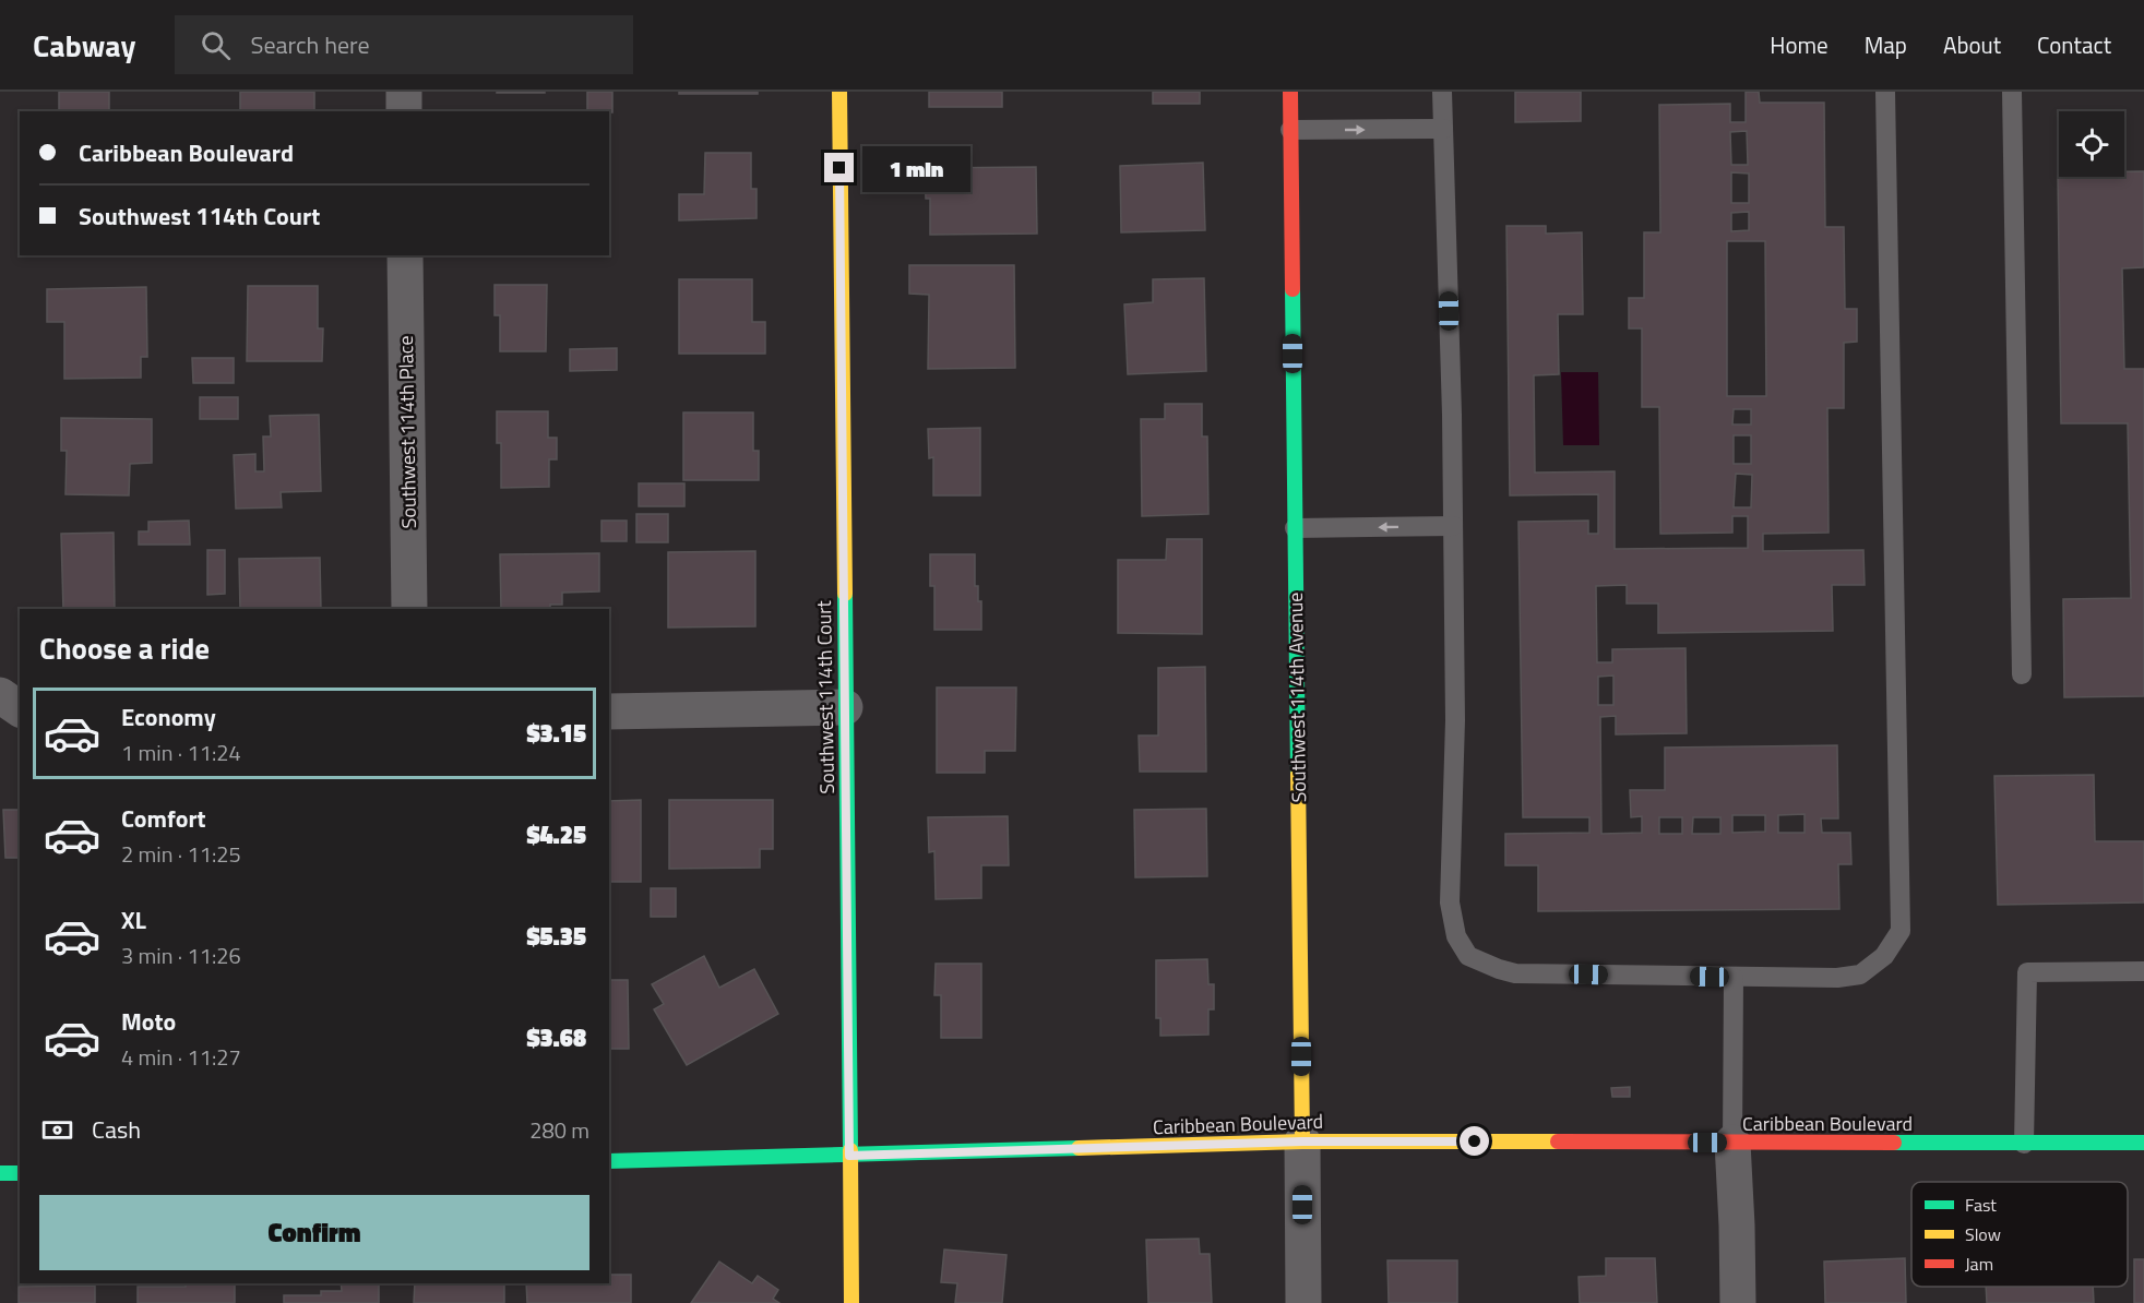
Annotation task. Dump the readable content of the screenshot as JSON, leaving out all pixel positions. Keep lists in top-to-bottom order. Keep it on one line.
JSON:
{"streets":{"street":["Southwest 114th Place","Southwest 114th Court","Southwest 114th Avenue","Caribbean Boulevard"]},"crossings":[["Southwest 114th Court","Caribbean Boulevard"],["Southwest 114th Avenue","Caribbean Boulevard"]],"legend":["Fast","Slow","Jam"],"page":{"header":"Cabway","search":"Search here","nav":["Home","Map","About","Contact"],"banner":["Caribbean Boulevard","Southwest 114th Court"],"bubble":"1 min","heading":"Choose a ride","list":[{"name":"Economy","note":"1 min · 11:24","value":"$3.15"},{"name":"Comfort","note":"2 min · 11:25","value":"$4.25"},{"name":"XL","note":"3 min · 11:26","value":"$5.35"},{"name":"Moto","note":"4 min · 11:27","value":"$3.68"}],"pay":["Cash","280 m"],"buttons":"Confirm"}}
